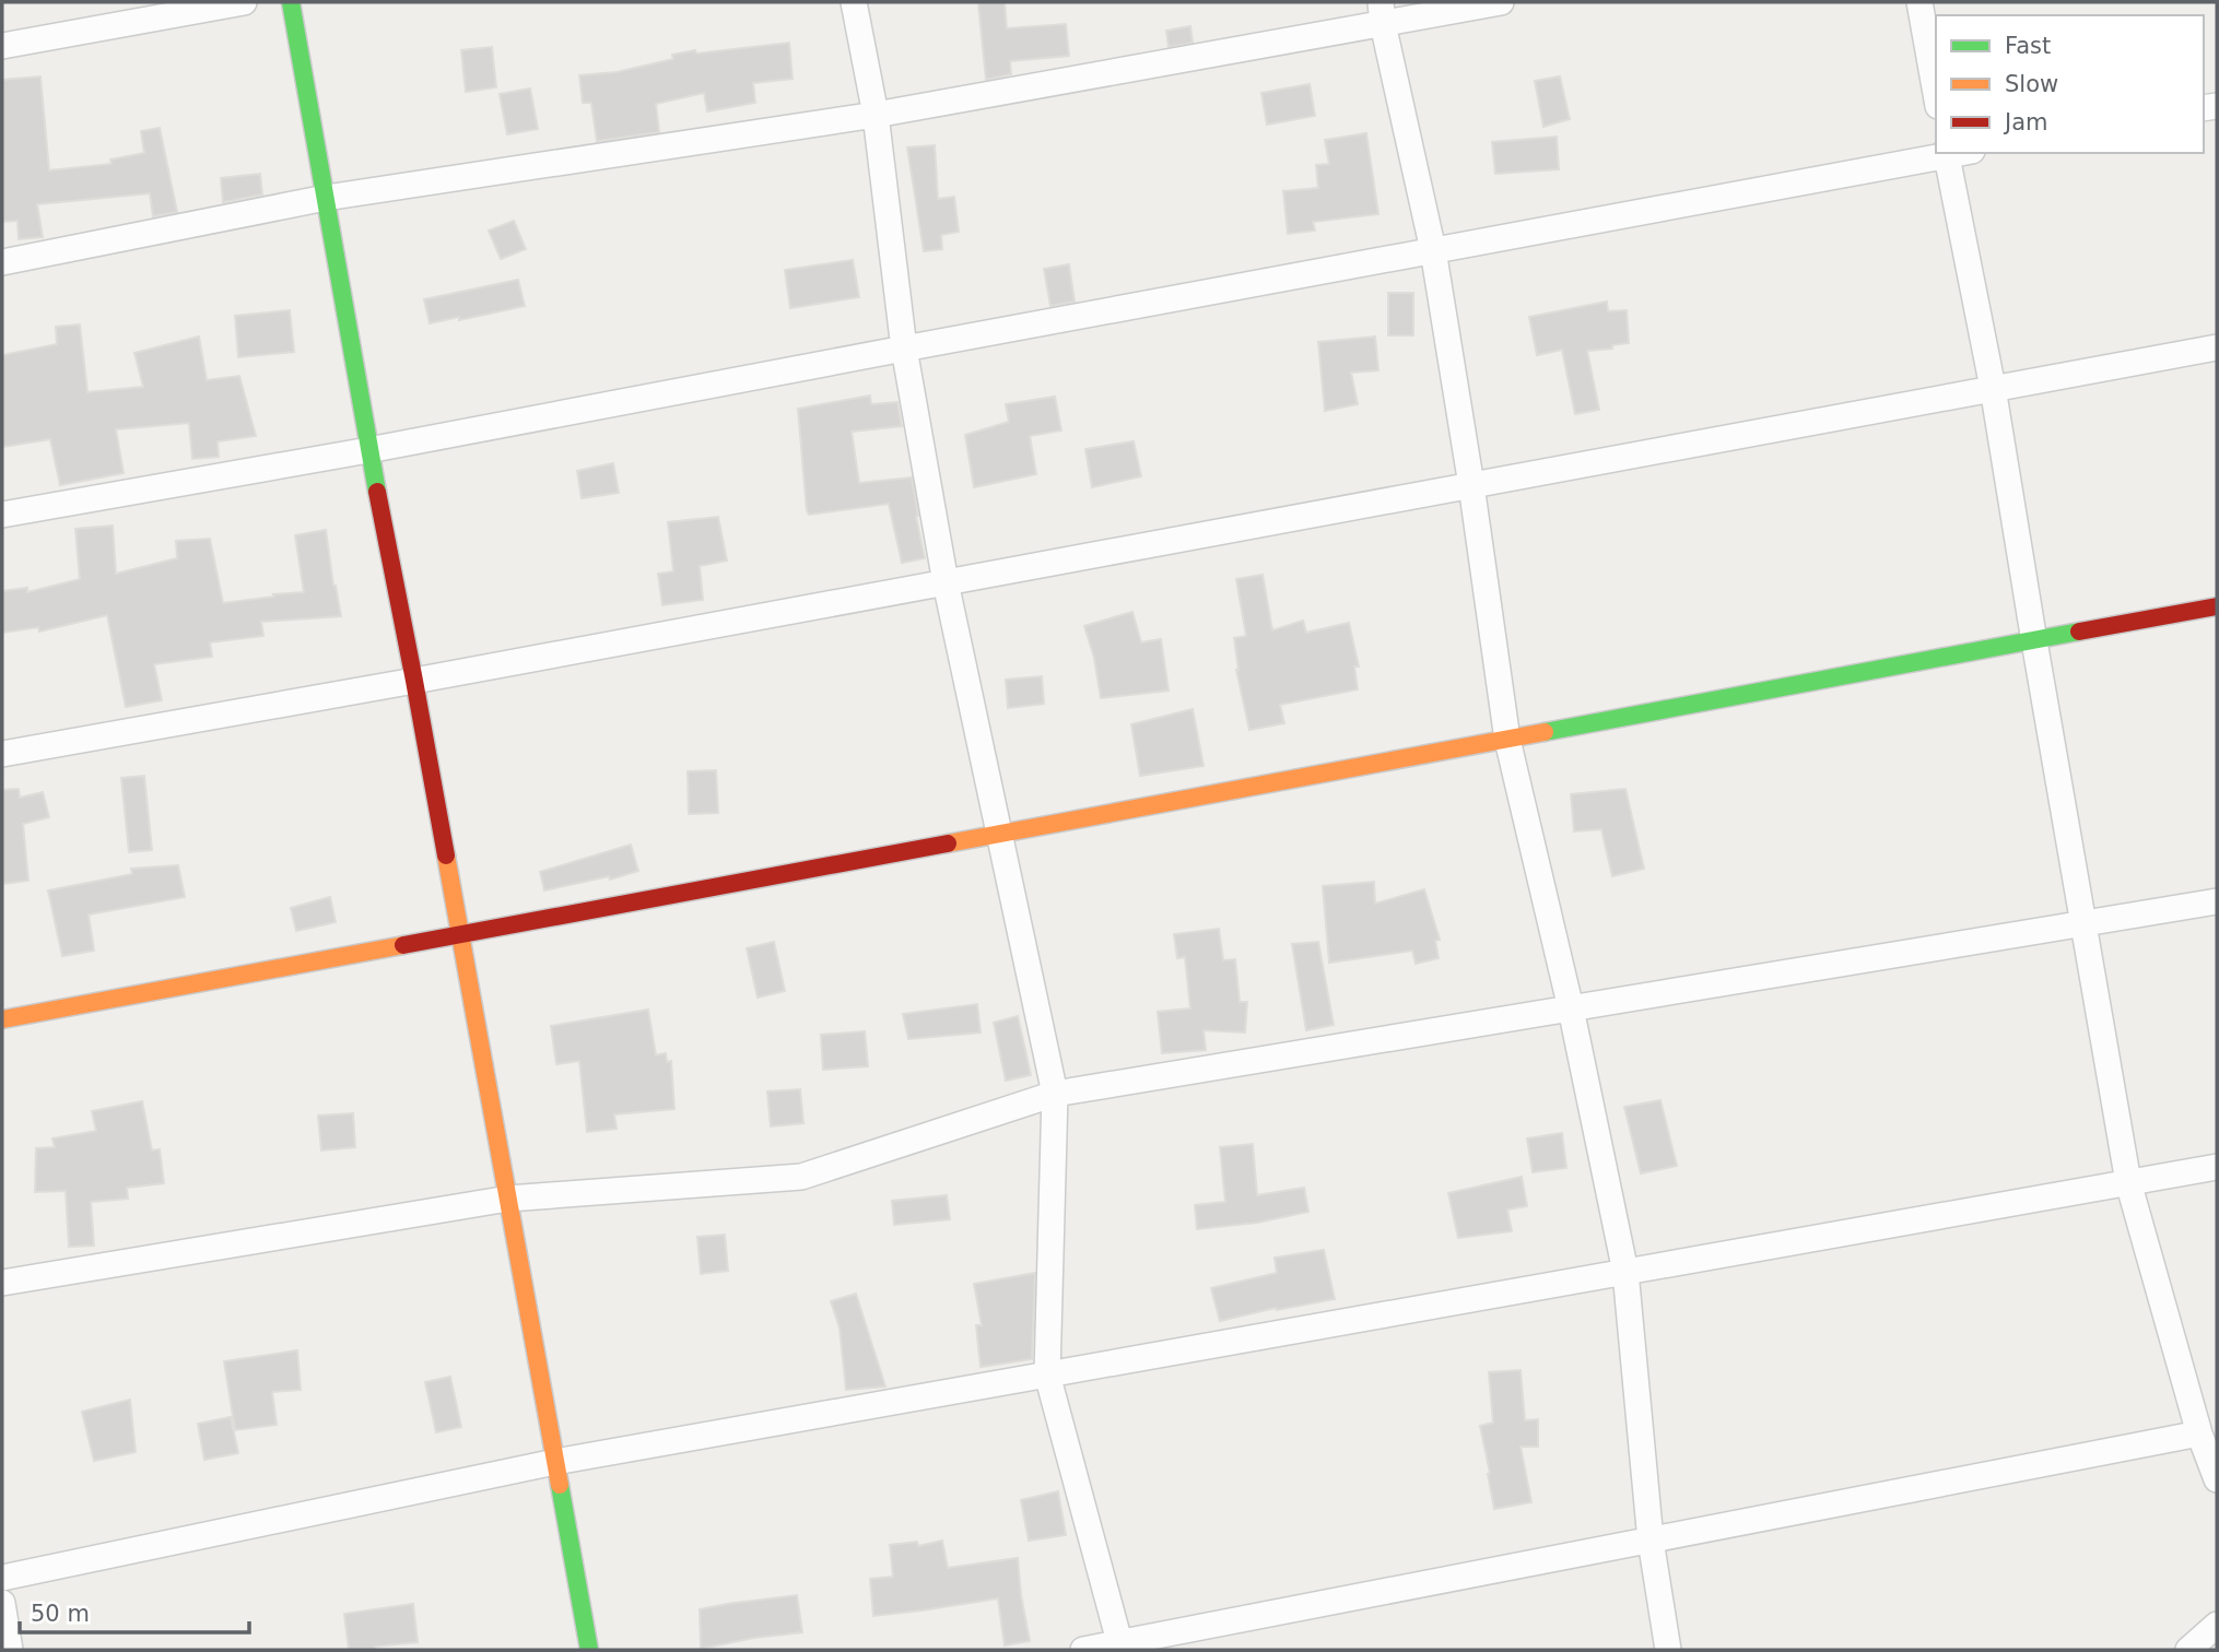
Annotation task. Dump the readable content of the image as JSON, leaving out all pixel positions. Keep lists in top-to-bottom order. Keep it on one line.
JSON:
{"legend":["Fast","Slow","Jam"],"scale_bar":"50 m"}
